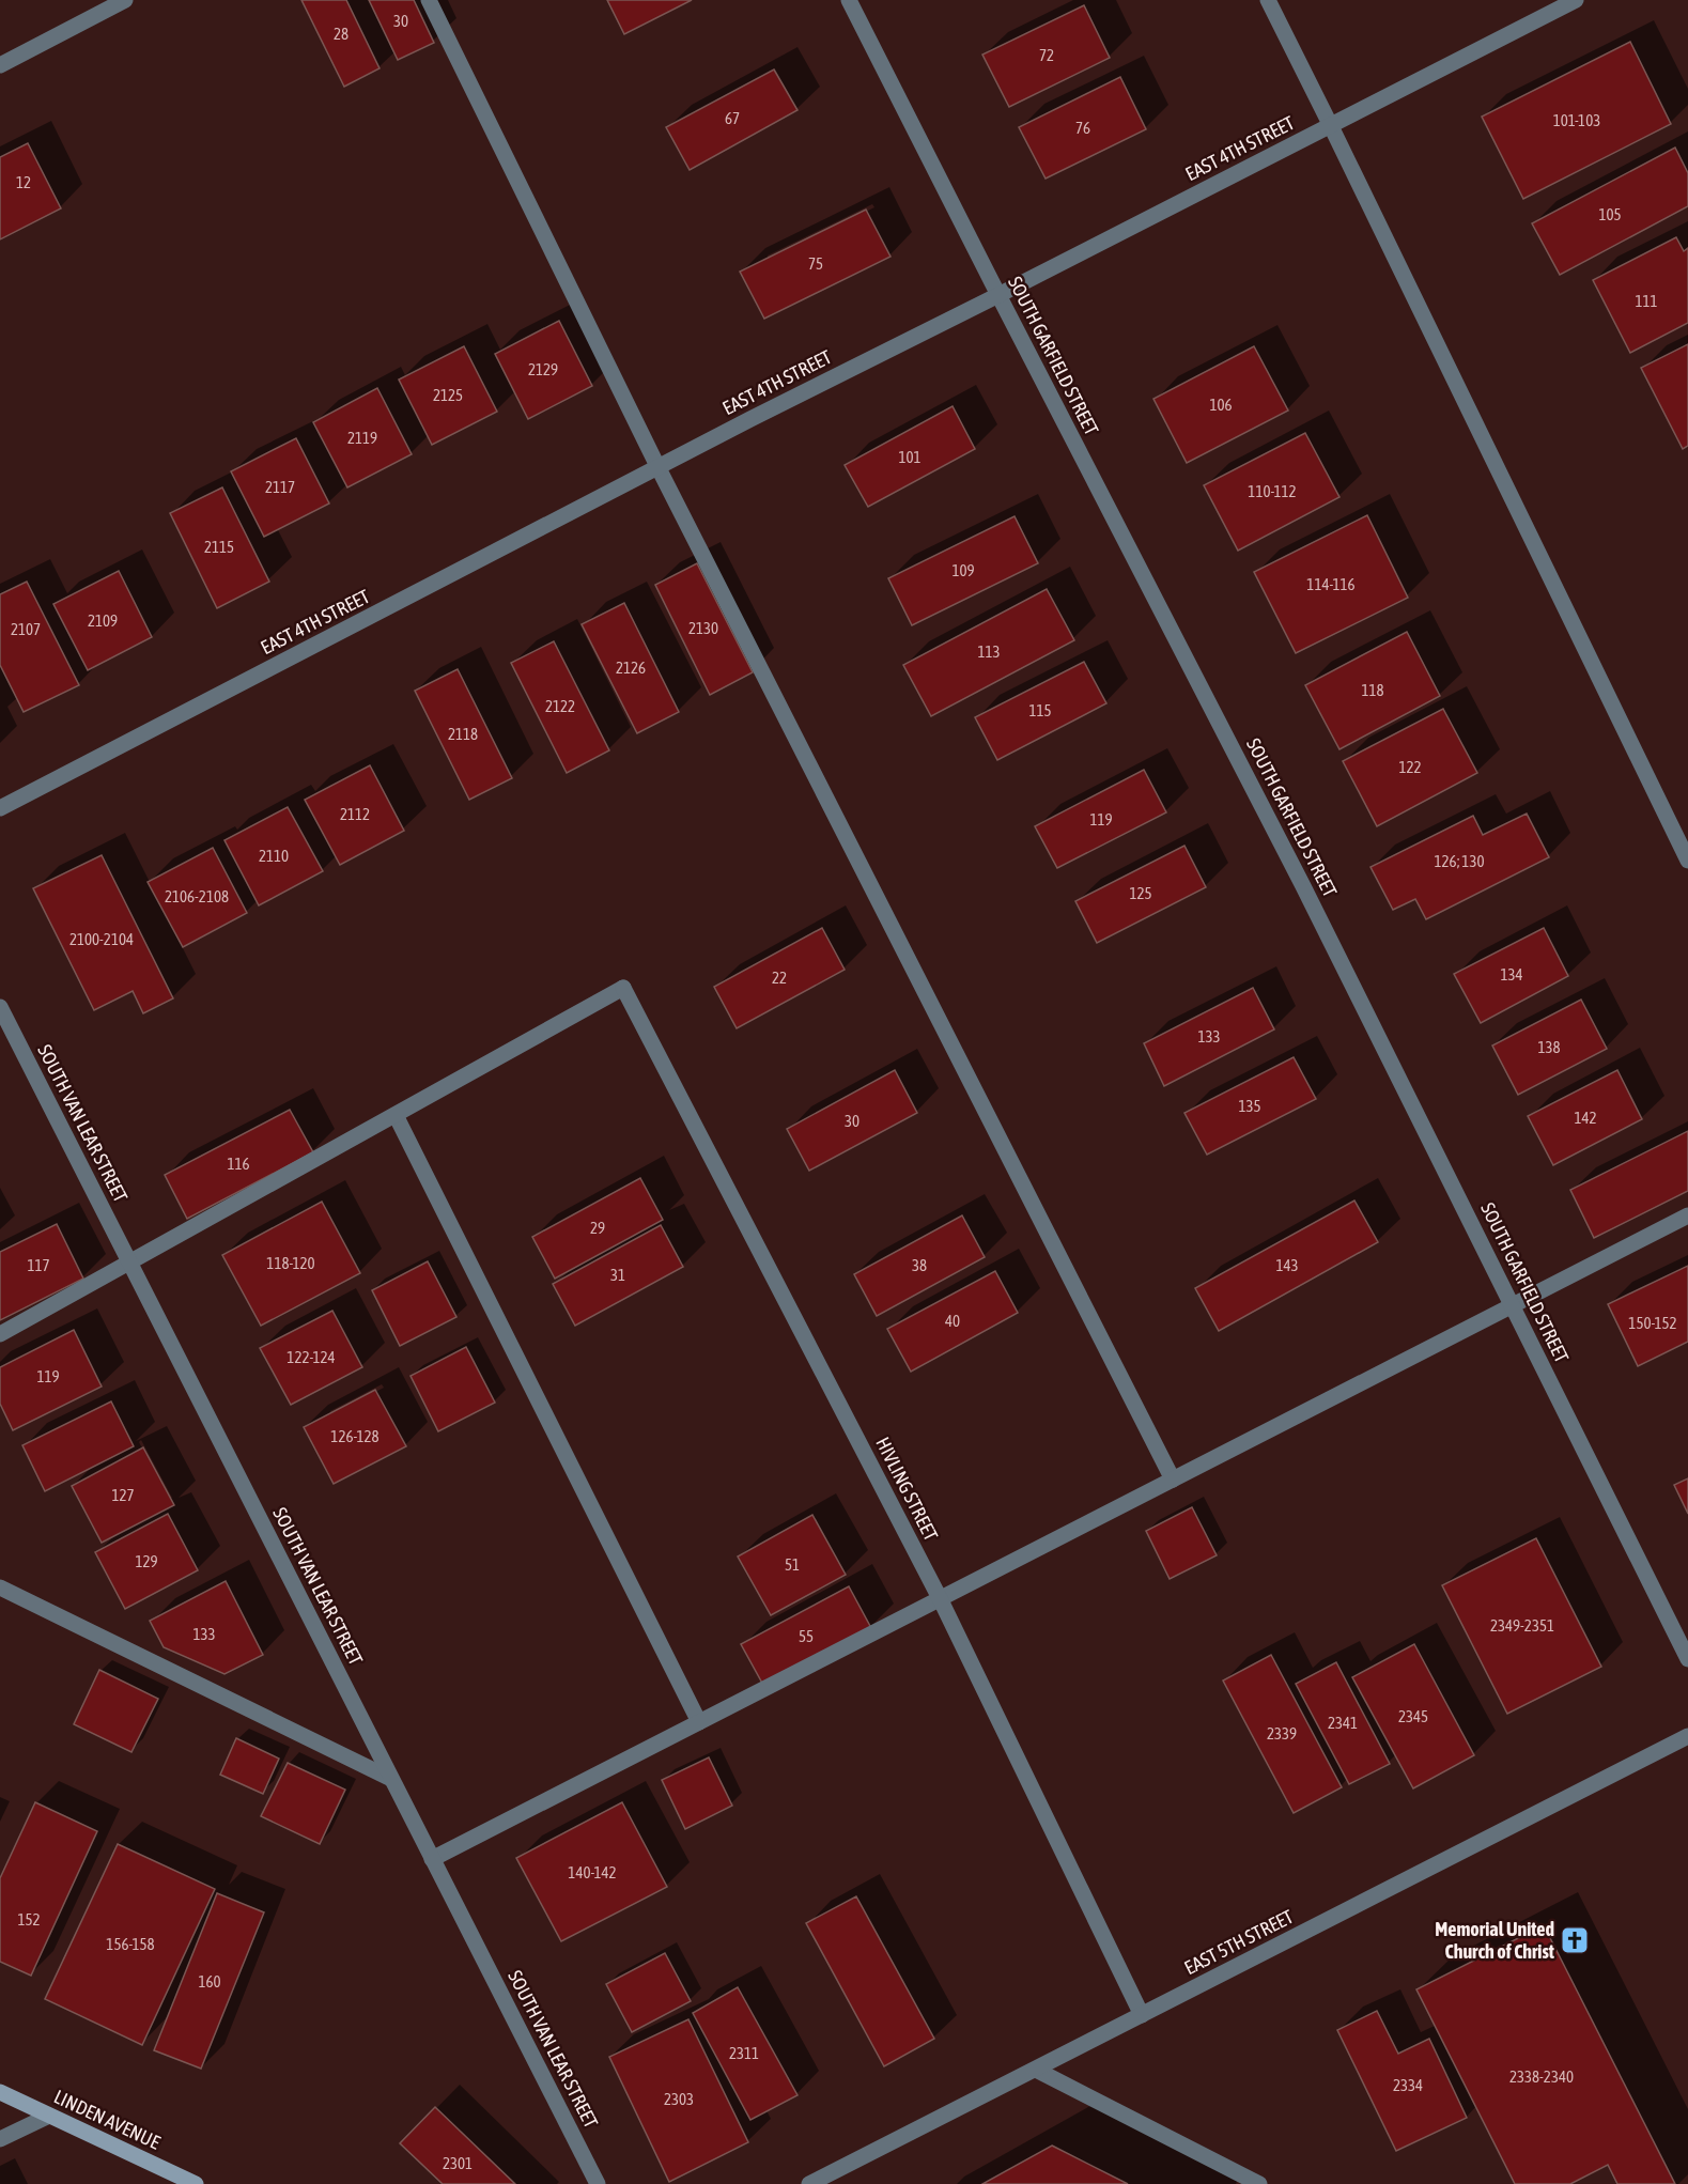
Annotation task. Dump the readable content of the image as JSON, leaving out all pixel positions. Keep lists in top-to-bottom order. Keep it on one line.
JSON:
{"streets":{"main road":["LINDEN AVENUE"],"street":["EAST 4TH STREET","SOUTH GARFIELD STREET","SOUTH VAN LEAR STREET","HIVLING STREET","EAST 5TH STREET"]},"crossings":[["EAST 4TH STREET","SOUTH GARFIELD STREET"],["HIVLING STREET","EAST 5TH STREET"]],"places":{"church":["Memorial United Church of Christ"]},"house_numbers":["30","28","72","67","101-103","76","12","105","75","111","2129","2125","106","2119","101","2117","110-112","2115","109","114-116","2109","2130","2107","113","2126","118","2122","115","2118","122","2112","119","2110","126; 130","125","2106-2108","2100-2104","134","22","133","138","135","142","30","116","29","118-120","117","38","143","31","40","150-152","122-124","119","126-128","127","129","51","2349-2351","133","55","2345","2341","2339","140-142","152","156-158","160","2311","2338-2340","2334","2303","2301"]}
